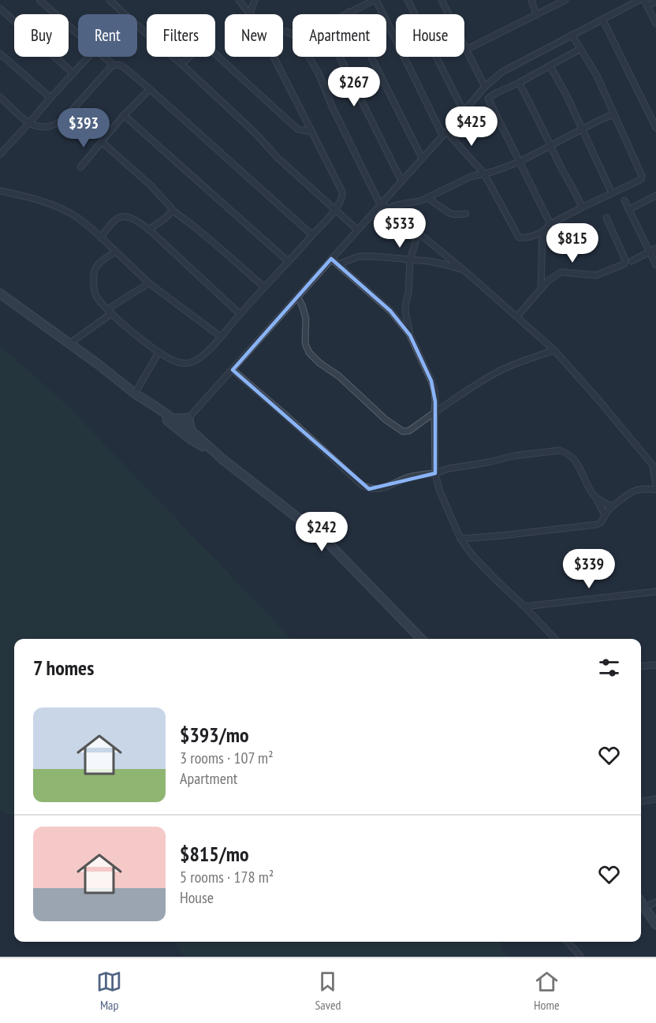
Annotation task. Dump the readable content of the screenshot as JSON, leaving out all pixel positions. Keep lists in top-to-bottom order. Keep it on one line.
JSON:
{"page":{"chip":["Buy","Rent","Filters","New","Apartment","House"],"price":["$267","$425","$393","$533","$815","$242","$339"],"heading":"7 homes","list":[{"name":"$393/mo","note":"3 rooms · 107 m² · Apartment"},{"name":"$815/mo","note":"5 rooms · 178 m² · House"}],"tabs":["Map","Saved","Home"]}}
